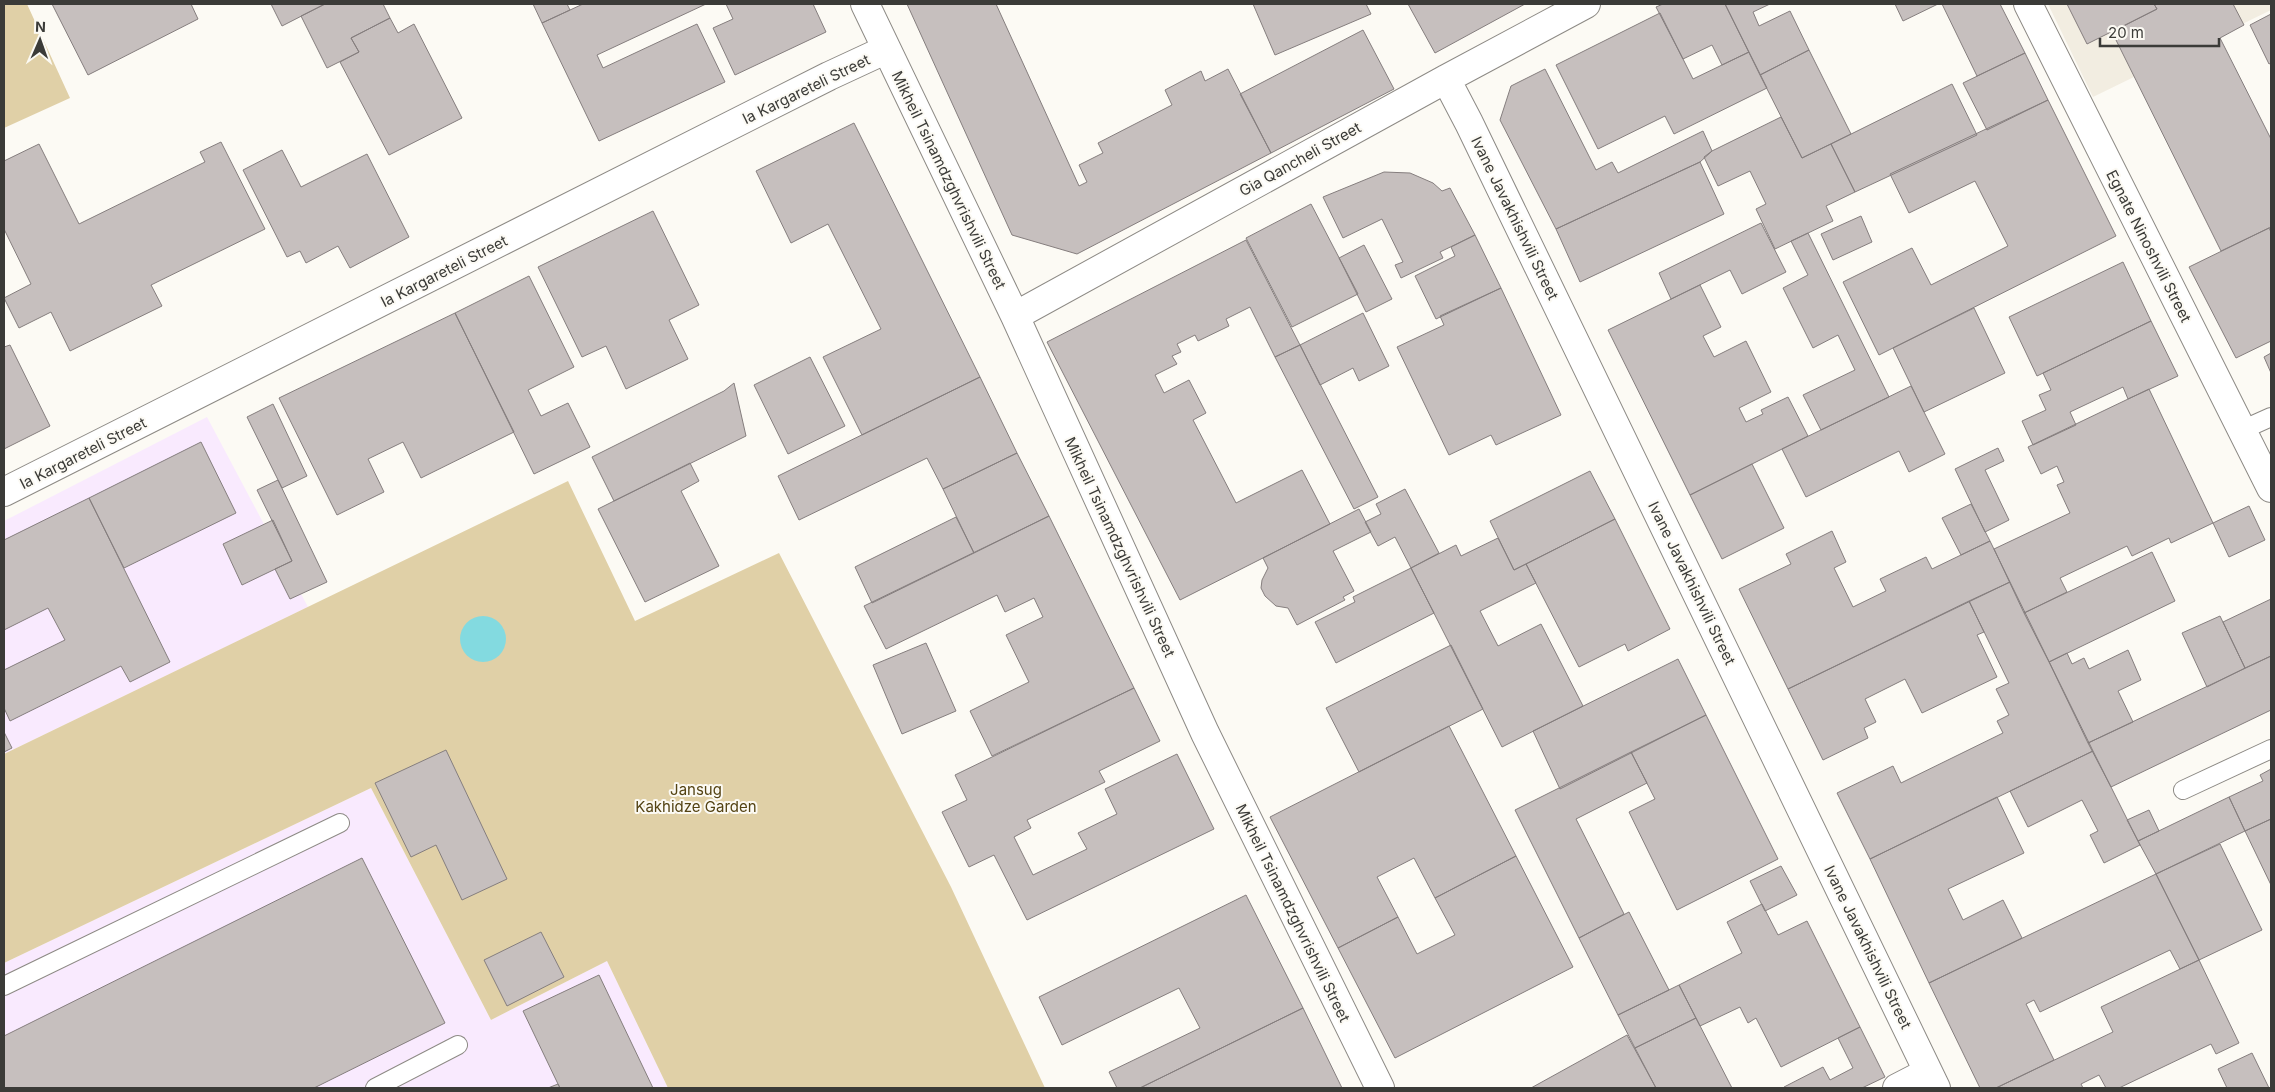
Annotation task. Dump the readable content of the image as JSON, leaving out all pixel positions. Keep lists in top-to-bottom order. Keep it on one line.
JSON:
{"streets":{"street":["Ia Kargareteli Street","Gia Qancheli Street","Mikheil Tsinamdzghvrishvili Street","Ivane Javakhishvili Street","Egnate Ninoshvili Street"]},"crossings":[["Ia Kargareteli Street","Mikheil Tsinamdzghvrishvili Street"],["Gia Qancheli Street","Mikheil Tsinamdzghvrishvili Street"],["Gia Qancheli Street","Ivane Javakhishvili Street"]],"parks":["Jansug Kakhidze Garden"],"scale_bar":"20 m","north":"top"}
